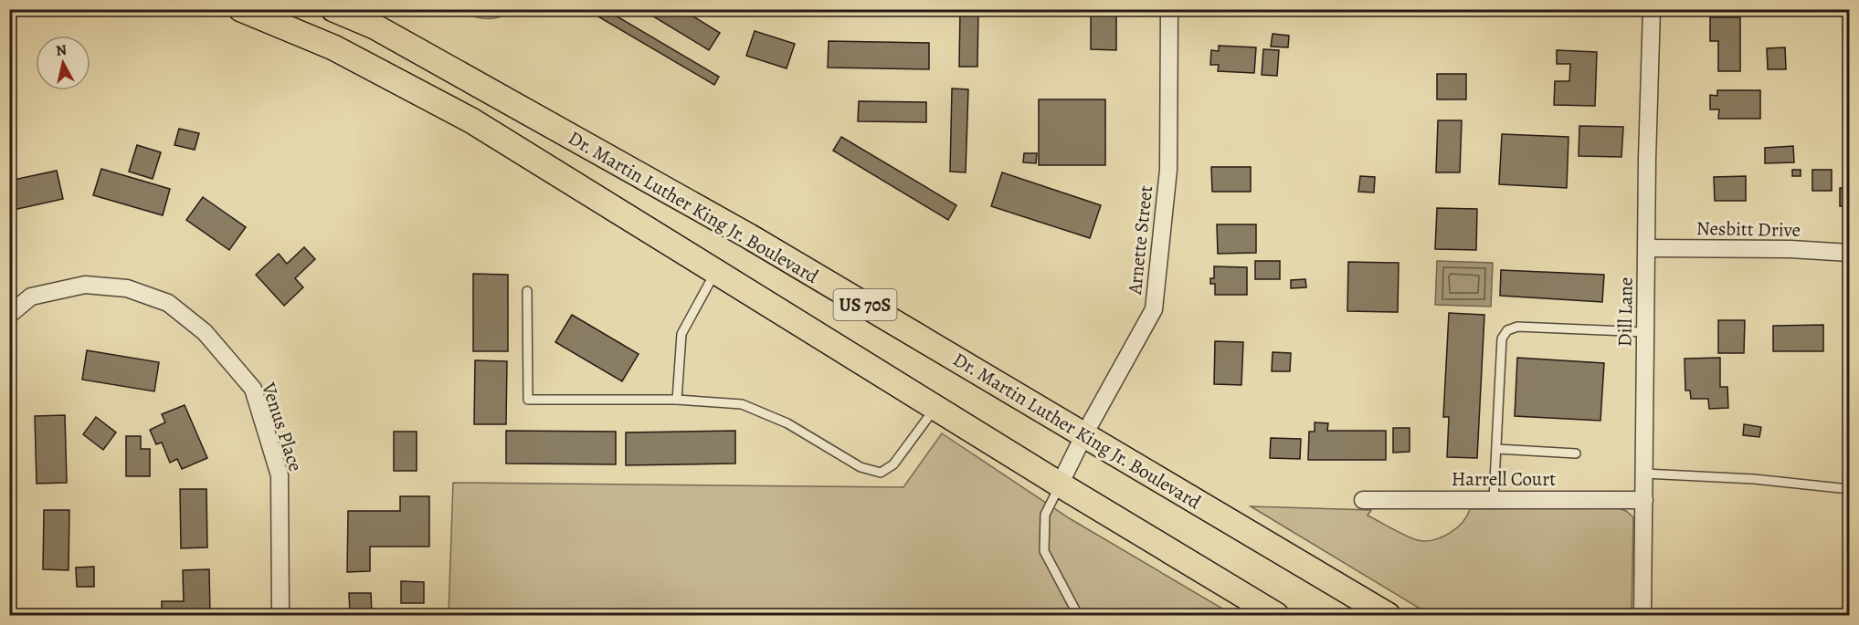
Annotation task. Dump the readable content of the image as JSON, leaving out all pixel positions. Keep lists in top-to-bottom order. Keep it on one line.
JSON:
{"streets":{"main road":["Dr. Martin Luther King Jr. Boulevard","US 70S"],"street":["Nesbitt Drive","Arnette Street","Dill Lane","Venus Place","Harrell Court"]},"crossings":[["Dr. Martin Luther King Jr. Boulevard","Arnette Street"],["Nesbitt Drive","Dill Lane"],["Dill Lane","Harrell Court"]],"north":"top"}
